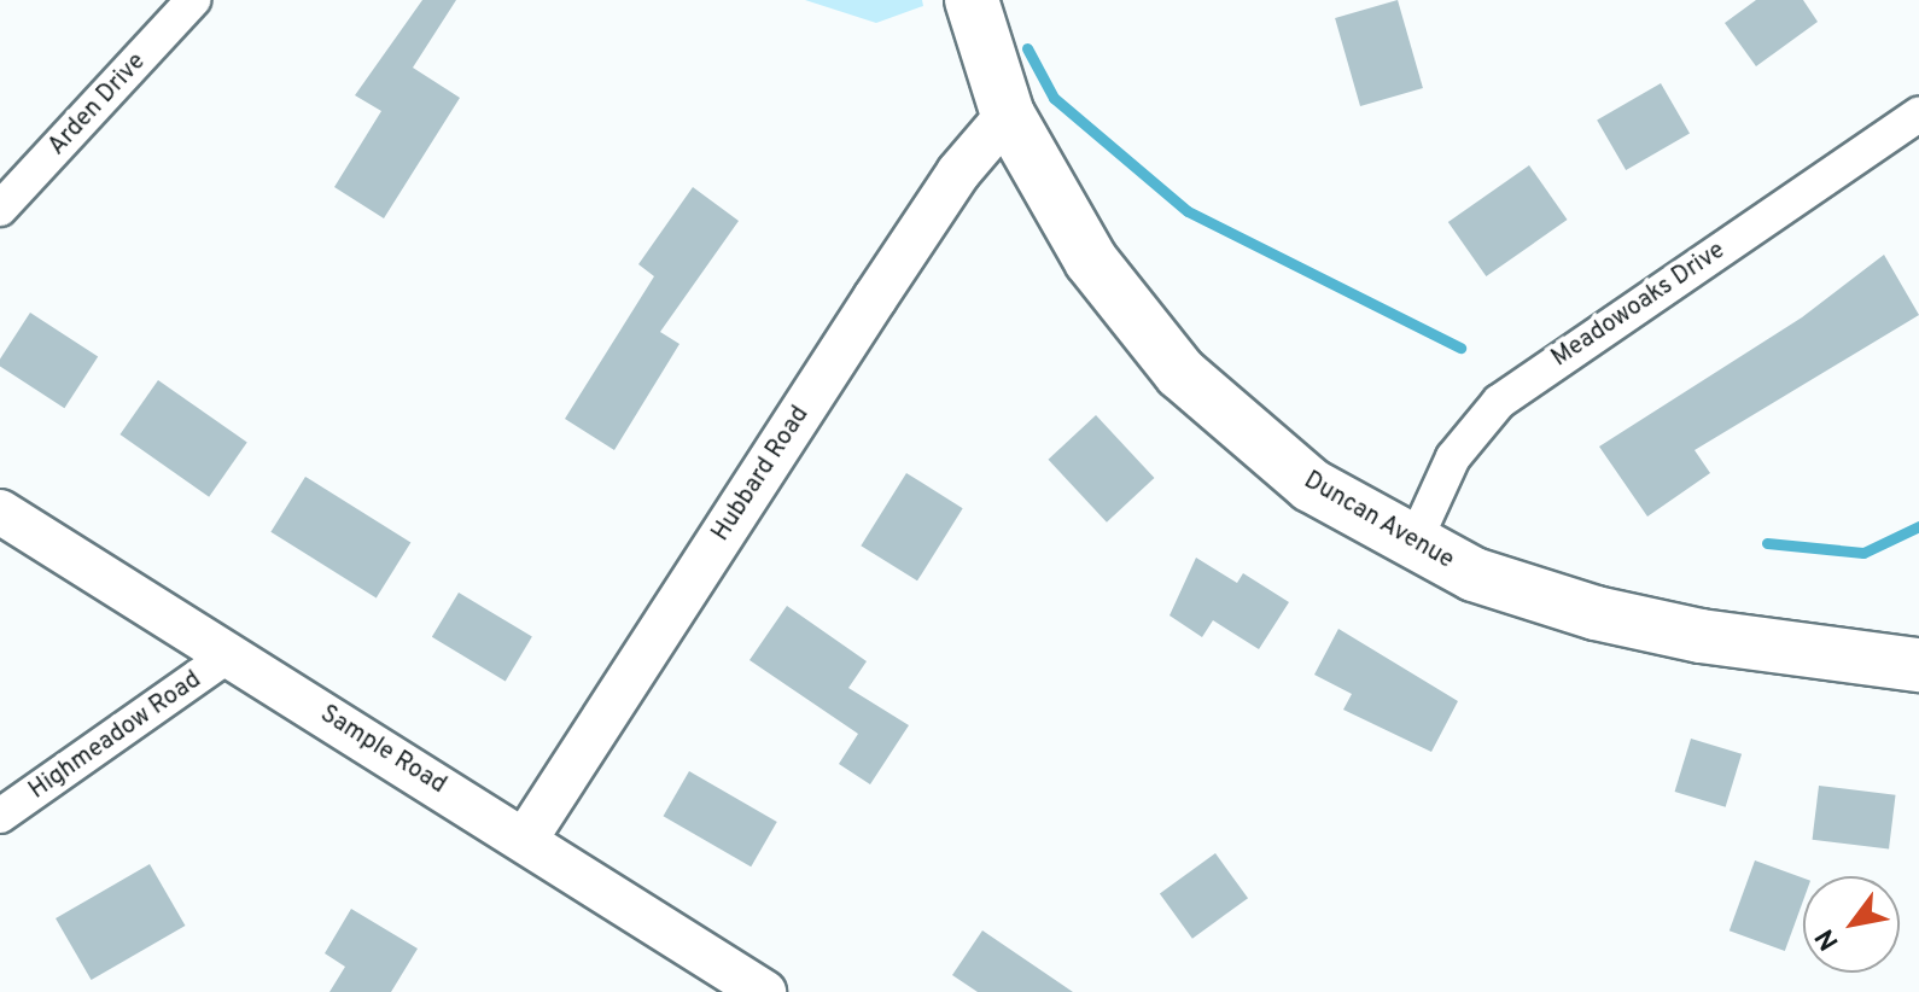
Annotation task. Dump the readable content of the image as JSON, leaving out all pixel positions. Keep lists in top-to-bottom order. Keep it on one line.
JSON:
{"streets":{"main road":["Duncan Avenue"],"street":["Arden Drive","Meadowoaks Drive","Hubbard Road","Highmeadow Road","Sample Road"]},"crossings":[["Meadowoaks Drive","Duncan Avenue"],["Hubbard Road","Duncan Avenue"],["Hubbard Road","Sample Road"],["Highmeadow Road","Sample Road"]],"north":"bottom left"}
